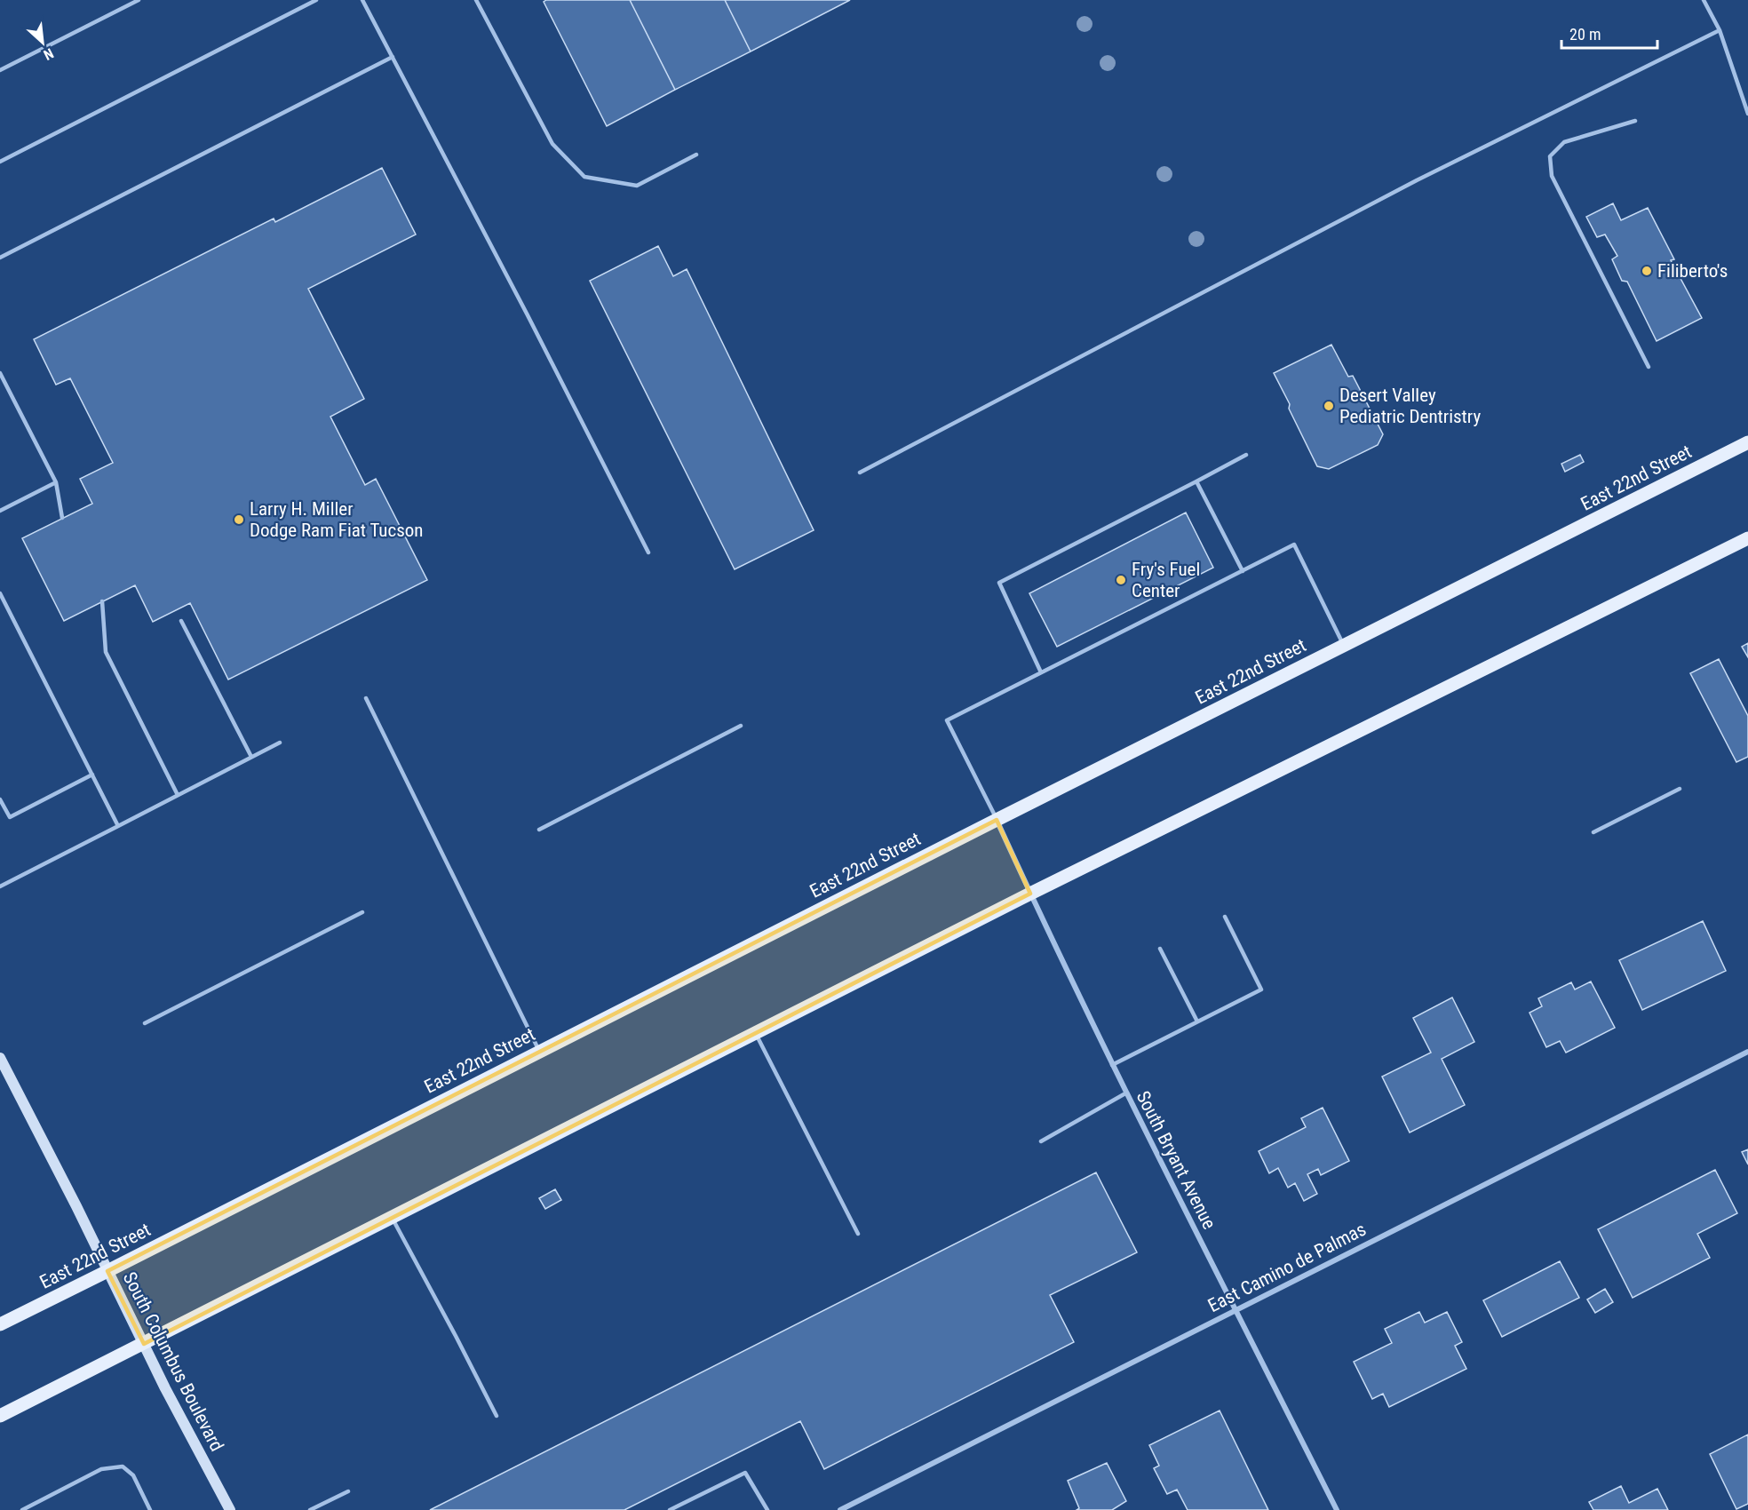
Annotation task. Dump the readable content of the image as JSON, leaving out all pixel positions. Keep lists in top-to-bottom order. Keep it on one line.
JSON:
{"streets":{"main road":["East 22nd Street"],"street":["South Bryant Avenue","East Camino de Palmas","South Columbus Boulevard"]},"crossings":[["East 22nd Street","South Bryant Avenue"],["East 22nd Street","South Columbus Boulevard"],["South Bryant Avenue","East Camino de Palmas"]],"places":["Filiberto's","Desert Valley Pediatric Dentristry","Larry H. Miller Dodge Ram Fiat Tucson","Fry's Fuel Center"],"scale_bar":"20 m","north":"bottom right"}
